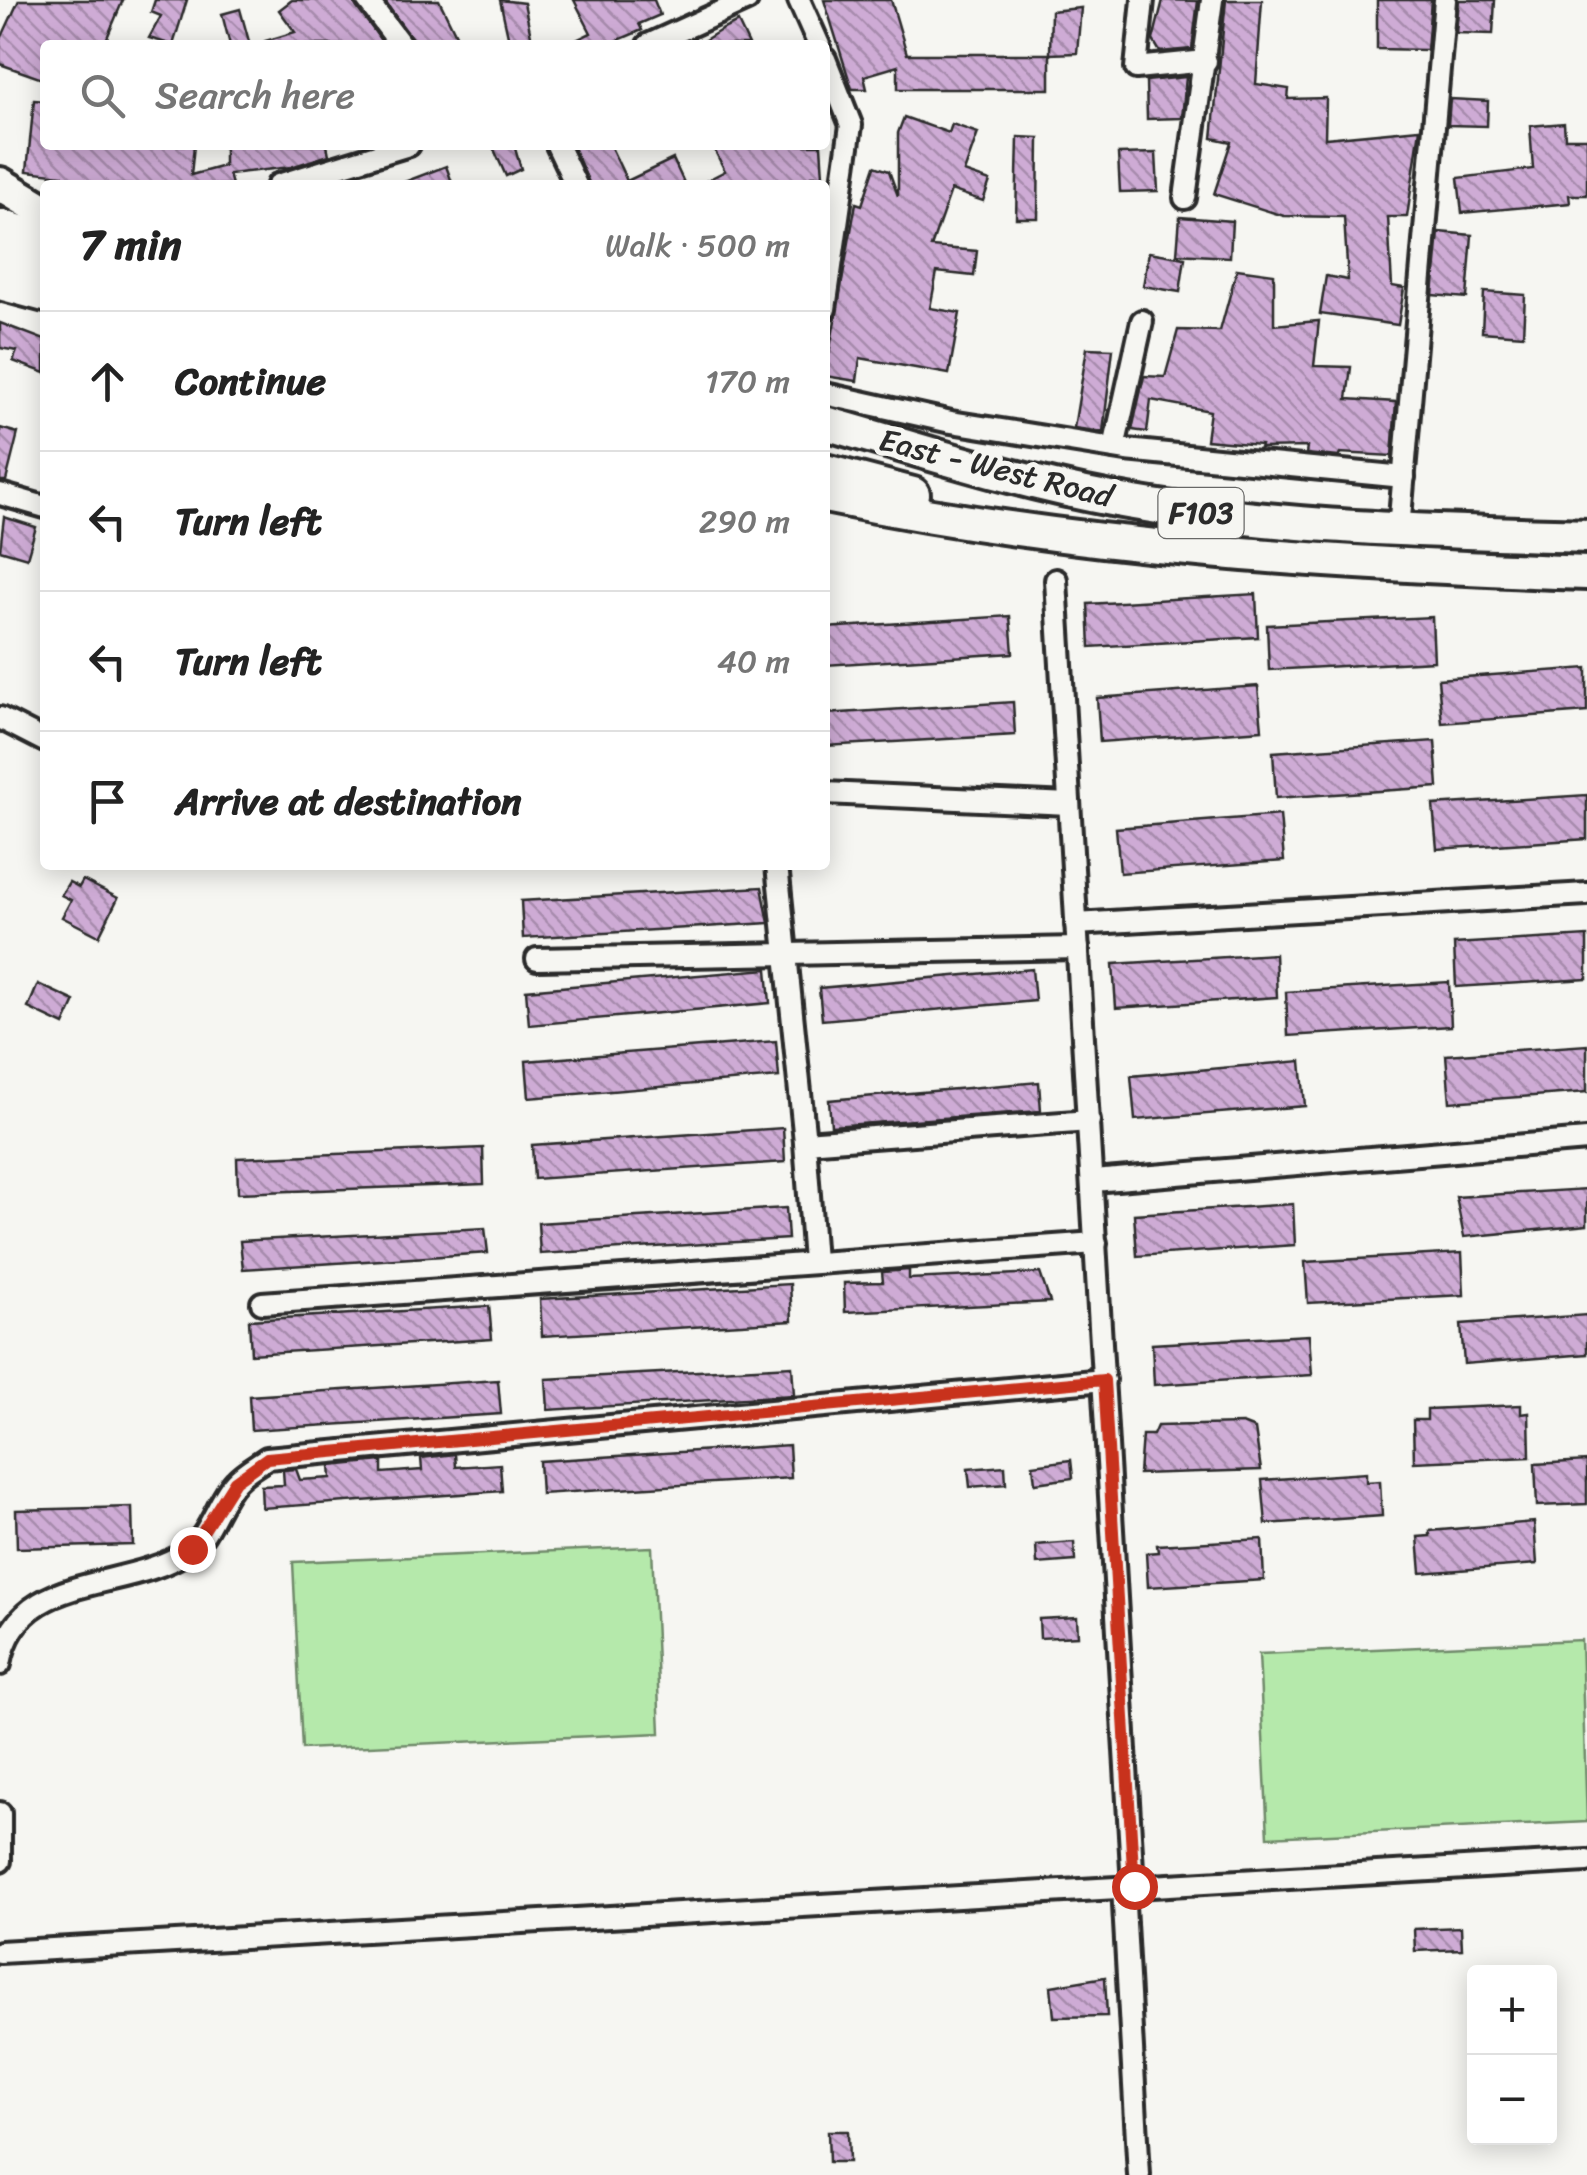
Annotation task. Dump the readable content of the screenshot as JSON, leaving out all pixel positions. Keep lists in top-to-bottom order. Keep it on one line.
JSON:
{"streets":{"main road":["East - West Road","F103"]},"page":{"search":"Search here","heading":["7 min","Walk · 500 m"],"list":[["Continue","170 m"],["Turn left","290 m"],["Turn left","40 m"],"Arrive at destination"],"map_buttons":["+","−"]}}
